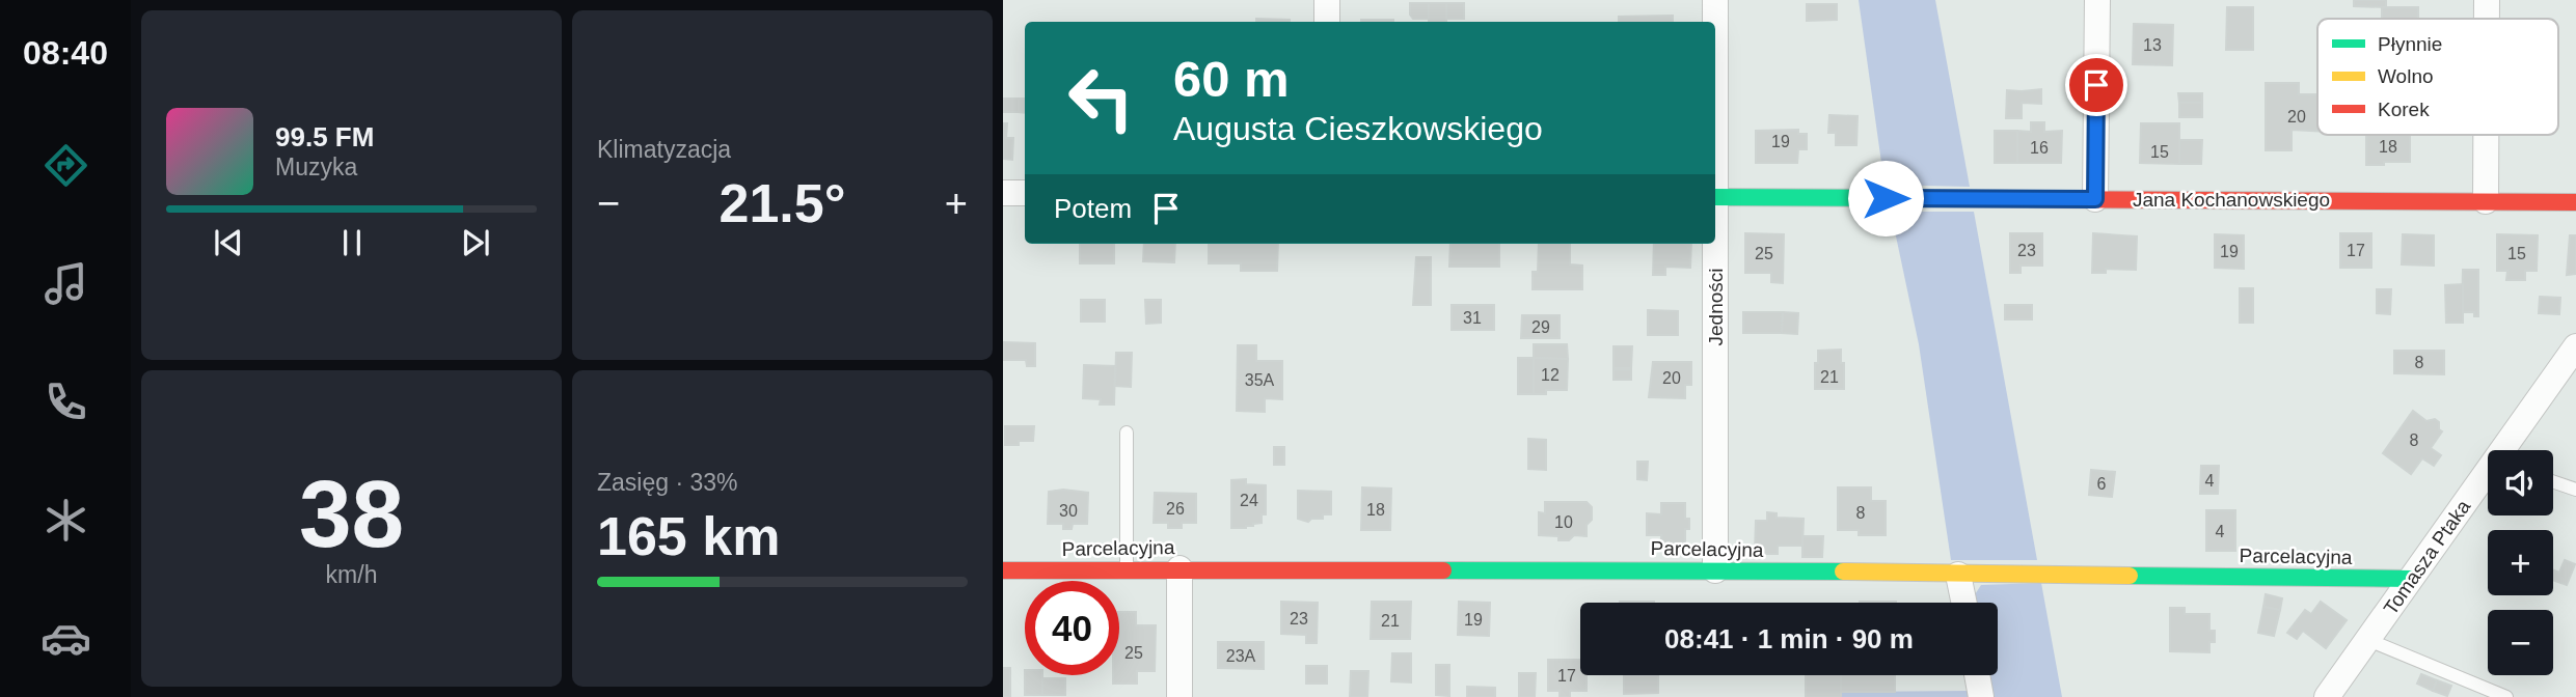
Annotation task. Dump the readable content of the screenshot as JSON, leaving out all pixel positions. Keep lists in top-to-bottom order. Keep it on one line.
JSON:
{"streets":{"street":["Jana Kochanowskiego","Jedności","Parcelacyjna","Tomasza Ptaka"]},"crossings":[["Jedności","Parcelacyjna"],["Parcelacyjna","Tomasza Ptaka"]],"house_numbers":["13","20","19","18","16","15","23","17","19","25","15","31","29","8","12","21","20","35A","8","4","6","24","26","18","30","8","10","4","23","19","21","25","23A","17"],"legend":["Płynnie","Wolno","Korek"],"page":{"tabs":"08:40","tile":["Klimatyzacja",["38","km/h"],["Zasięg · 33%","165 km"]],"turn":["60 m","Augusta Cieszkowskiego"],"song":["99.5 FM","Muzyka"],"heat":["−","21.5°","+"],"then":"Potem","map_buttons":["+","−"],"limit":"40","trip":"08:41 · 1 min · 90 m"}}
